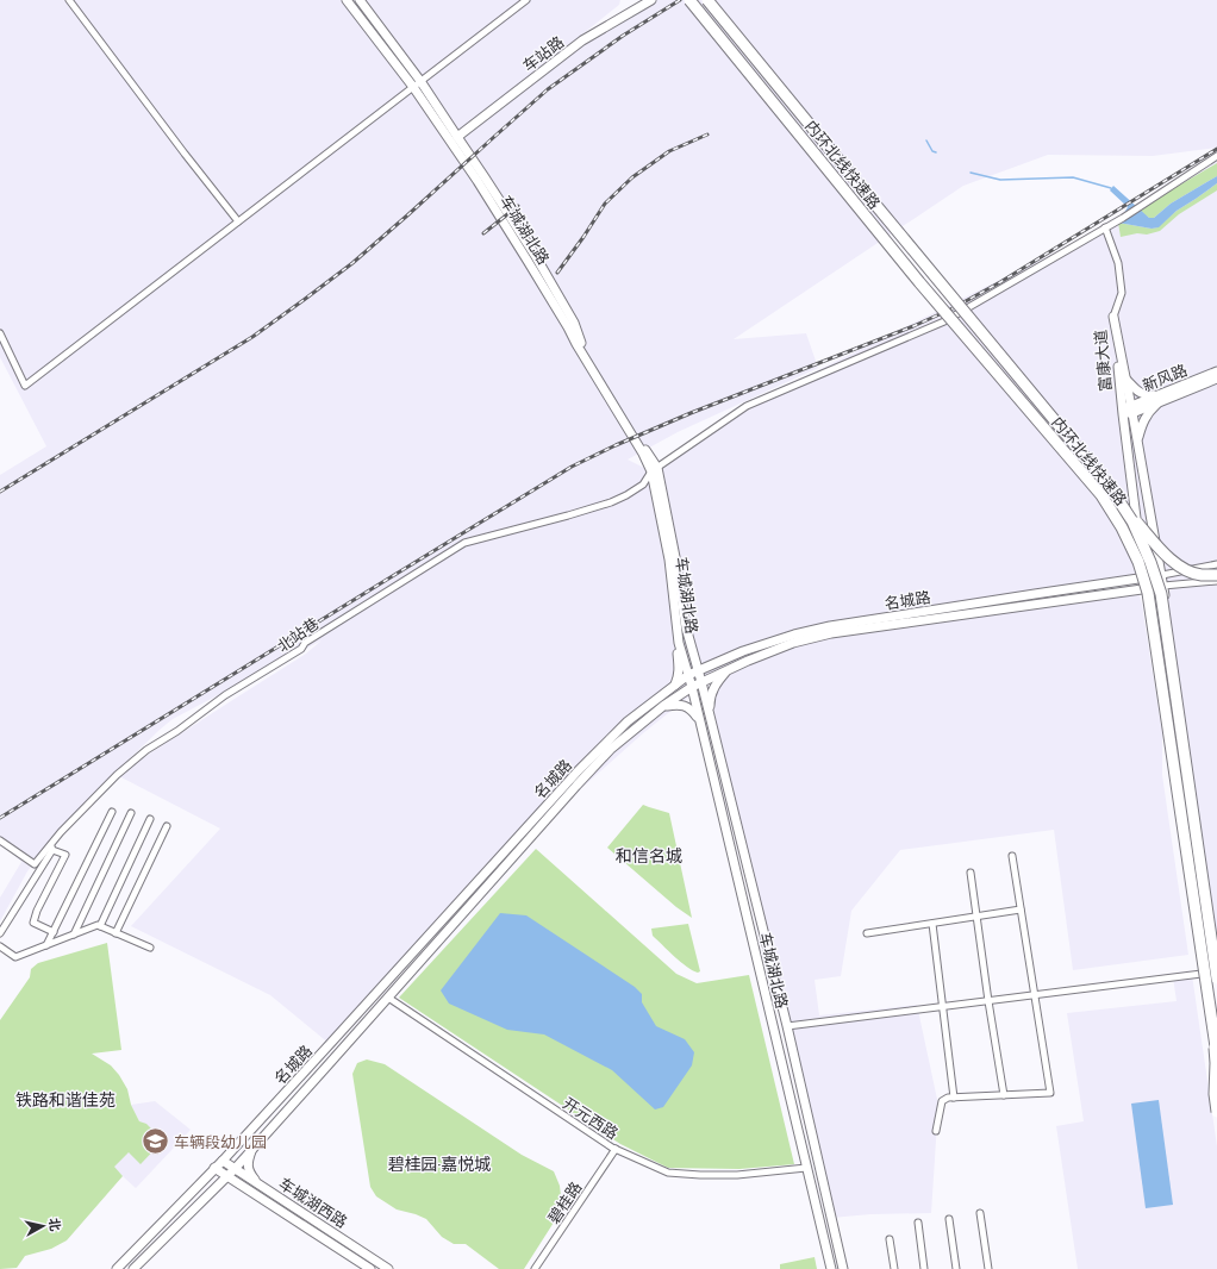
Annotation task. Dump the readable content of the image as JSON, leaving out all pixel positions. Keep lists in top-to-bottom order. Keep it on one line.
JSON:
{"streets":{"highway":["内环北线快速路"],"main road":["车站路","车城湖北路","富康大道","新风路","名城路","车城湖西路"],"street":["北站巷","开元西路","碧桂路"]},"crossings":[["车站路","车城湖北路"],["车城湖北路","名城路"],["车城湖北路","北站巷"],["车城湖北路","开元西路"],["富康大道","新风路"],["富康大道","名城路"],["名城路","开元西路"],["名城路","车城湖西路"],["开元西路","碧桂路"]],"districts":["和信名城","铁路和谐佳苑","碧桂园·嘉悦城"],"places":{"school or university":["车辆段幼儿园"]},"north":"right"}
